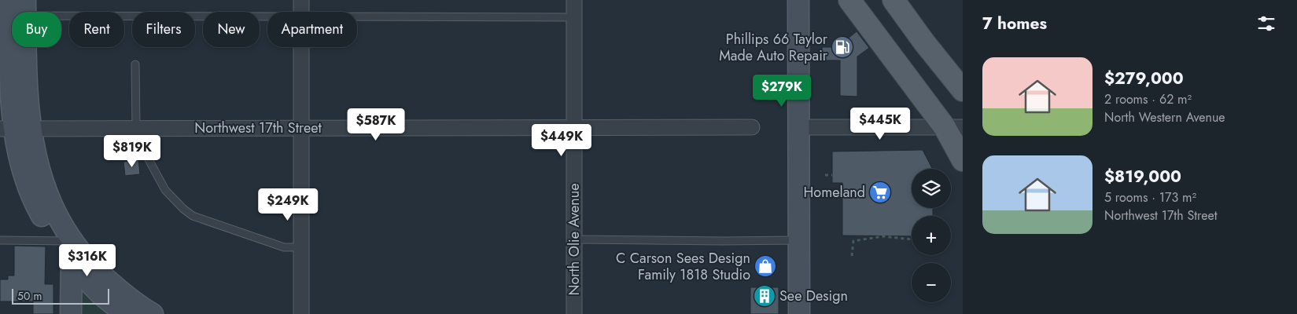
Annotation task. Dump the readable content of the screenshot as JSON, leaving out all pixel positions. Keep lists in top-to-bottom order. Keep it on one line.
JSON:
{"streets":{"street":["Northwest 17th Street","North Olie Avenue"]},"crossings":[["Northwest 17th Street","North Olie Avenue"]],"places":{"fuel station":["Phillips 66 Taylor Made Auto Repair"],"supermarket":["Homeland"],"shop":["C Carson Sees Design Family 1818 Studio"],"building":["See Design"]},"scale_bar":"50 m","page":{"heading":"7 homes","chip":["Buy","Rent","Filters","New","Apartment"],"list":[{"name":"$279,000","note":"2 rooms · 62 m² · North Western Avenue"},{"name":"$819,000","note":"5 rooms · 173 m² · Northwest 17th Street"}],"price":["$279K","$445K","$587K","$449K","$819K","$249K","$316K"],"map_buttons":["+","−"],"scale":"50 m"}}
